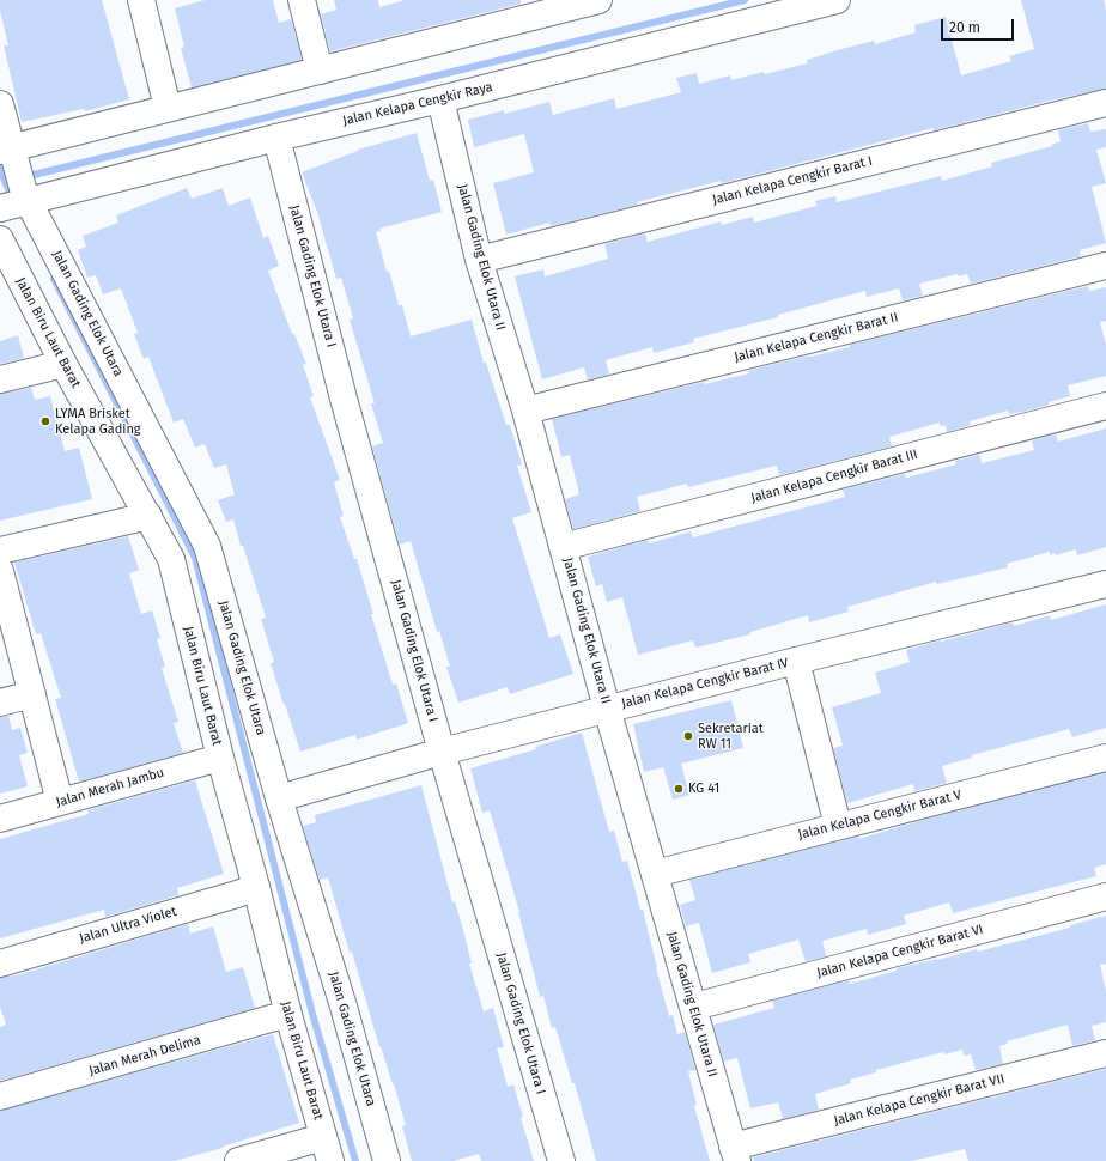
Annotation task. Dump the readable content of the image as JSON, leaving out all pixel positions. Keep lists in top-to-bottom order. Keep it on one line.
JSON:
{"streets":{"street":["Jalan Kelapa Cengkir Raya","Jalan Kelapa Cengkir Barat I","Jalan Gading Elok Utara II","Jalan Gading Elok Utara I","Jalan Gading Elok Utara","Jalan Biru Laut Barat","Jalan Kelapa Cengkir Barat II","Jalan Kelapa Cengkir Barat III","Jalan Kelapa Cengkir Barat IV","Jalan Merah Jambu","Jalan Kelapa Cengkir Barat V","Jalan Ultra Violet","Jalan Kelapa Cengkir Barat VI","Jalan Merah Delima","Jalan Kelapa Cengkir Barat VII"]},"crossings":[["Jalan Kelapa Cengkir Raya","Jalan Gading Elok Utara II"],["Jalan Kelapa Cengkir Raya","Jalan Gading Elok Utara I"],["Jalan Kelapa Cengkir Raya","Jalan Gading Elok Utara"],["Jalan Kelapa Cengkir Barat I","Jalan Gading Elok Utara II"],["Jalan Gading Elok Utara II","Jalan Kelapa Cengkir Barat II"],["Jalan Gading Elok Utara II","Jalan Kelapa Cengkir Barat III"],["Jalan Gading Elok Utara II","Jalan Kelapa Cengkir Barat IV"],["Jalan Gading Elok Utara II","Jalan Kelapa Cengkir Barat V"],["Jalan Gading Elok Utara II","Jalan Kelapa Cengkir Barat VI"],["Jalan Gading Elok Utara II","Jalan Kelapa Cengkir Barat VII"],["Jalan Gading Elok Utara I","Jalan Kelapa Cengkir Barat IV"],["Jalan Gading Elok Utara","Jalan Kelapa Cengkir Barat IV"],["Jalan Biru Laut Barat","Jalan Merah Jambu"],["Jalan Biru Laut Barat","Jalan Ultra Violet"],["Jalan Biru Laut Barat","Jalan Merah Delima"]],"places":["LYMA Brisket Kelapa Gading","Sekretariat RW 11","KG 41"],"scale_bar":"20 m"}
